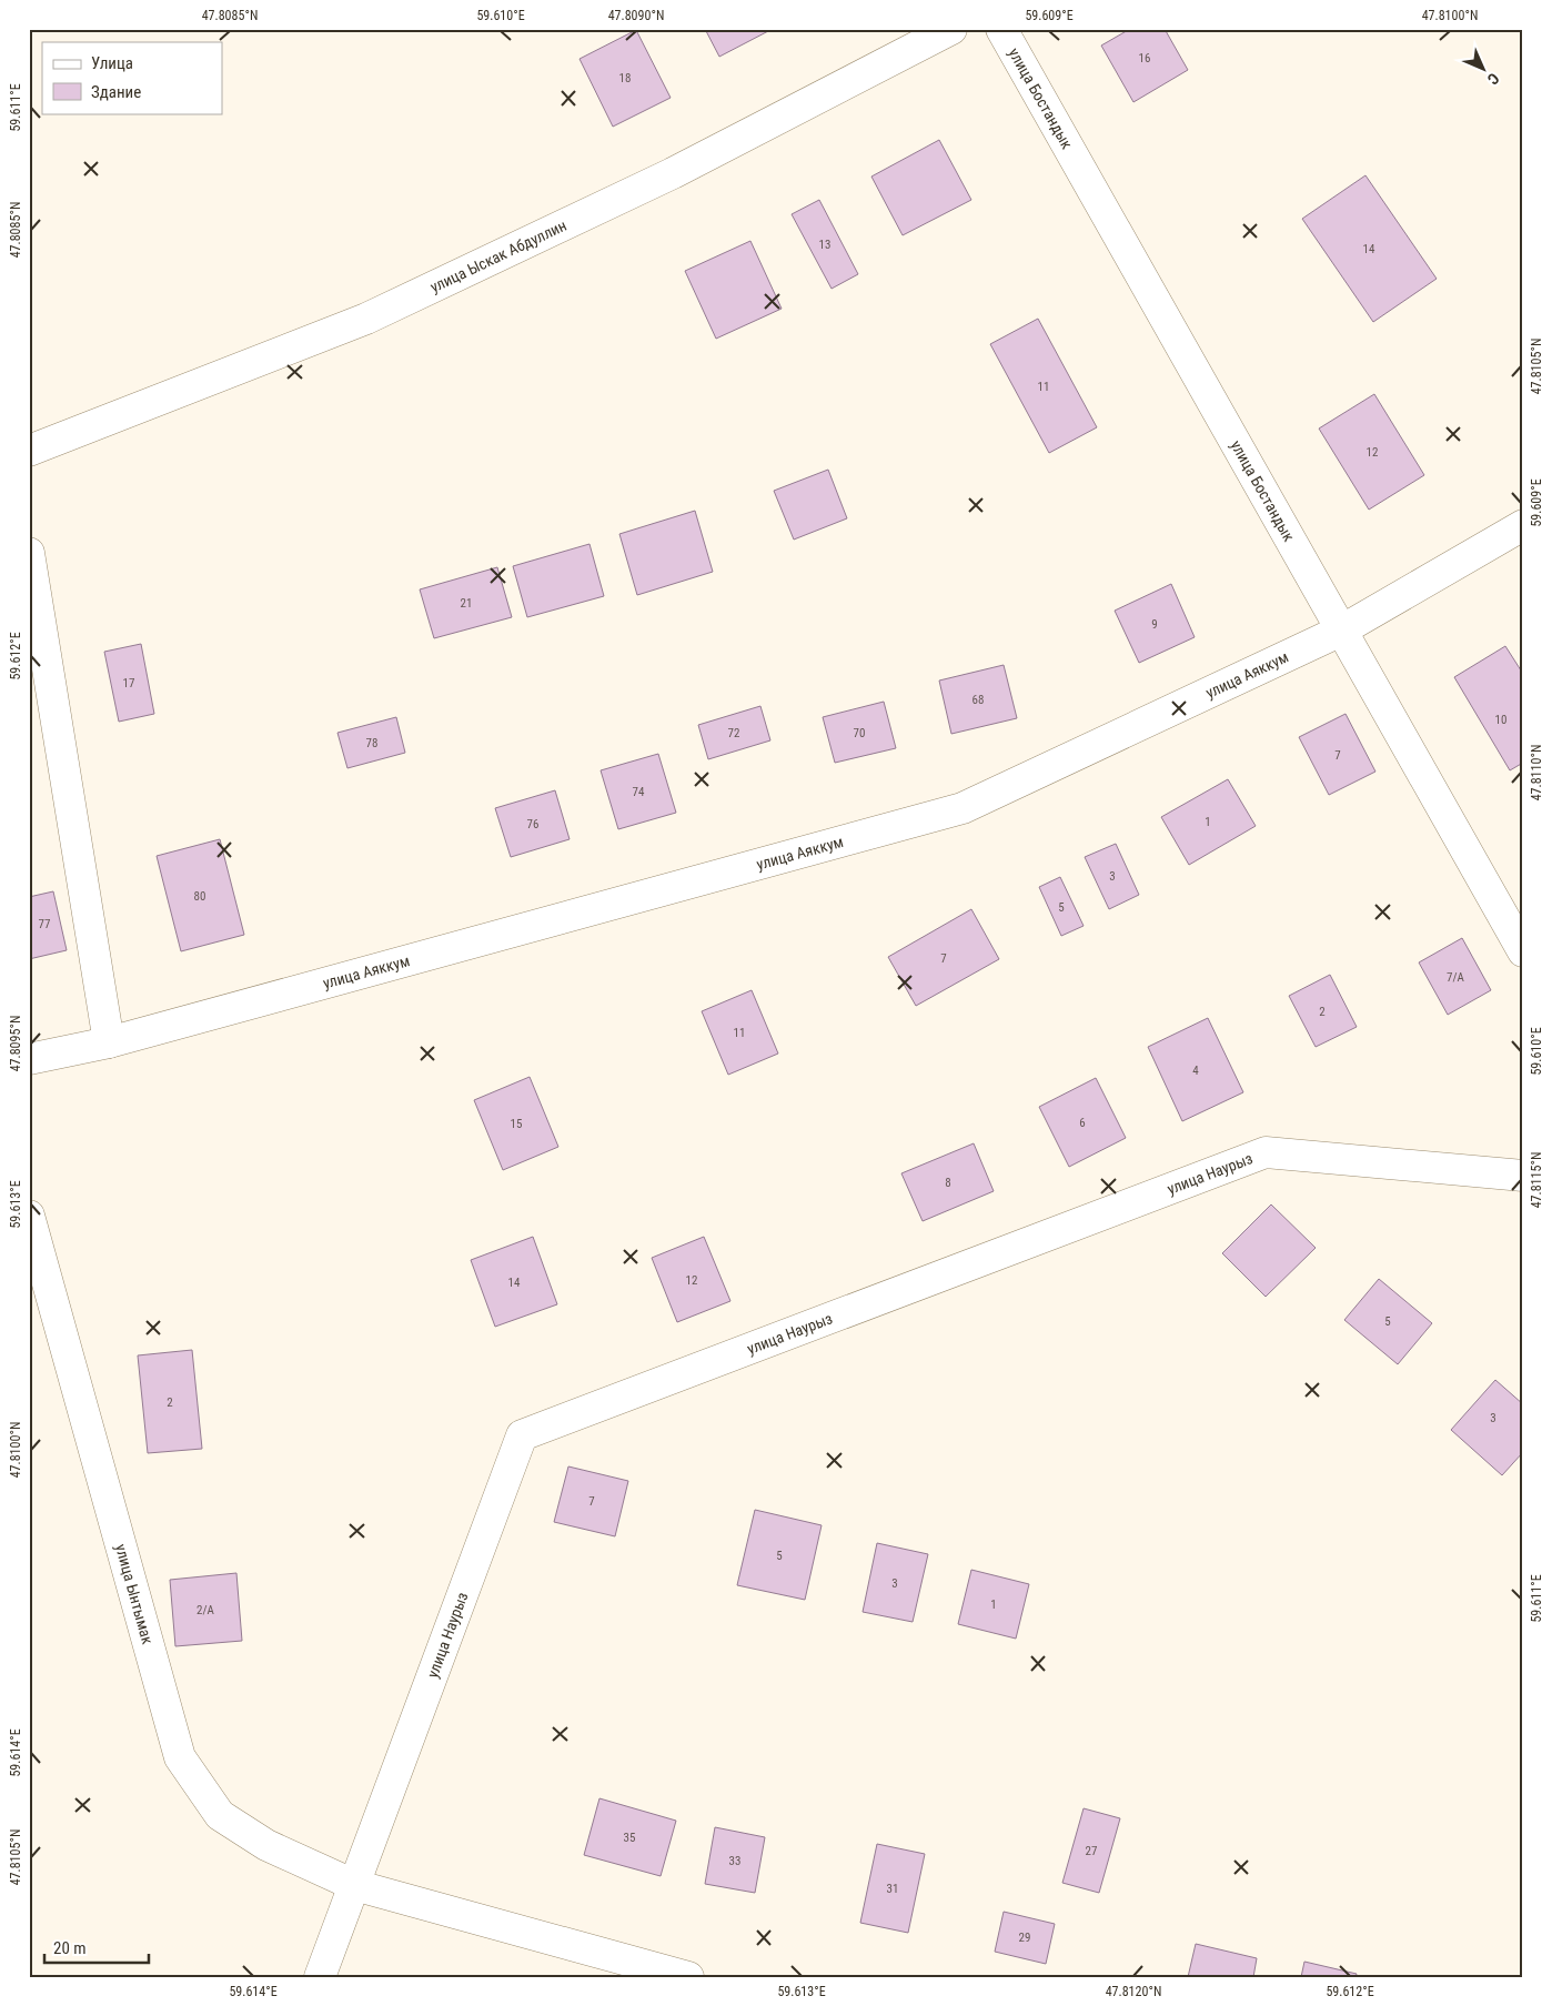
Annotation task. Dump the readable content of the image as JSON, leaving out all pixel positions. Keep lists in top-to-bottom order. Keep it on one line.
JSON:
{"streets":{"street":["улица Бостандык","улица Ыскак Абдуллин","улица Аяккум","улица Наурыз","улица Ынтымак"]},"crossings":[["улица Бостандык","улица Аяккум"],["улица Наурыз","улица Ынтымак"]],"house_numbers":["16","18","13","14","11","12","21","9","17","68","10","72","70","78","7","74","1","76","3","80","5","77","7","7/А","2","11","4","6","15","8","12","14","5","2","3","7","5","3","1","2/А","35","27","33","31","29"],"legend":["Улица","Здание"],"scale_bar":"20 m","north":"bottom right","coordinates":["47.8085°N","59.610°E","47.8090°N","59.609°E","47.8100°N","59.611°E","47.8105°N","59.612°E","47.8110°N","47.8095°N","47.8115°N","59.613°E","59.614°E","47.8120°N"]}
